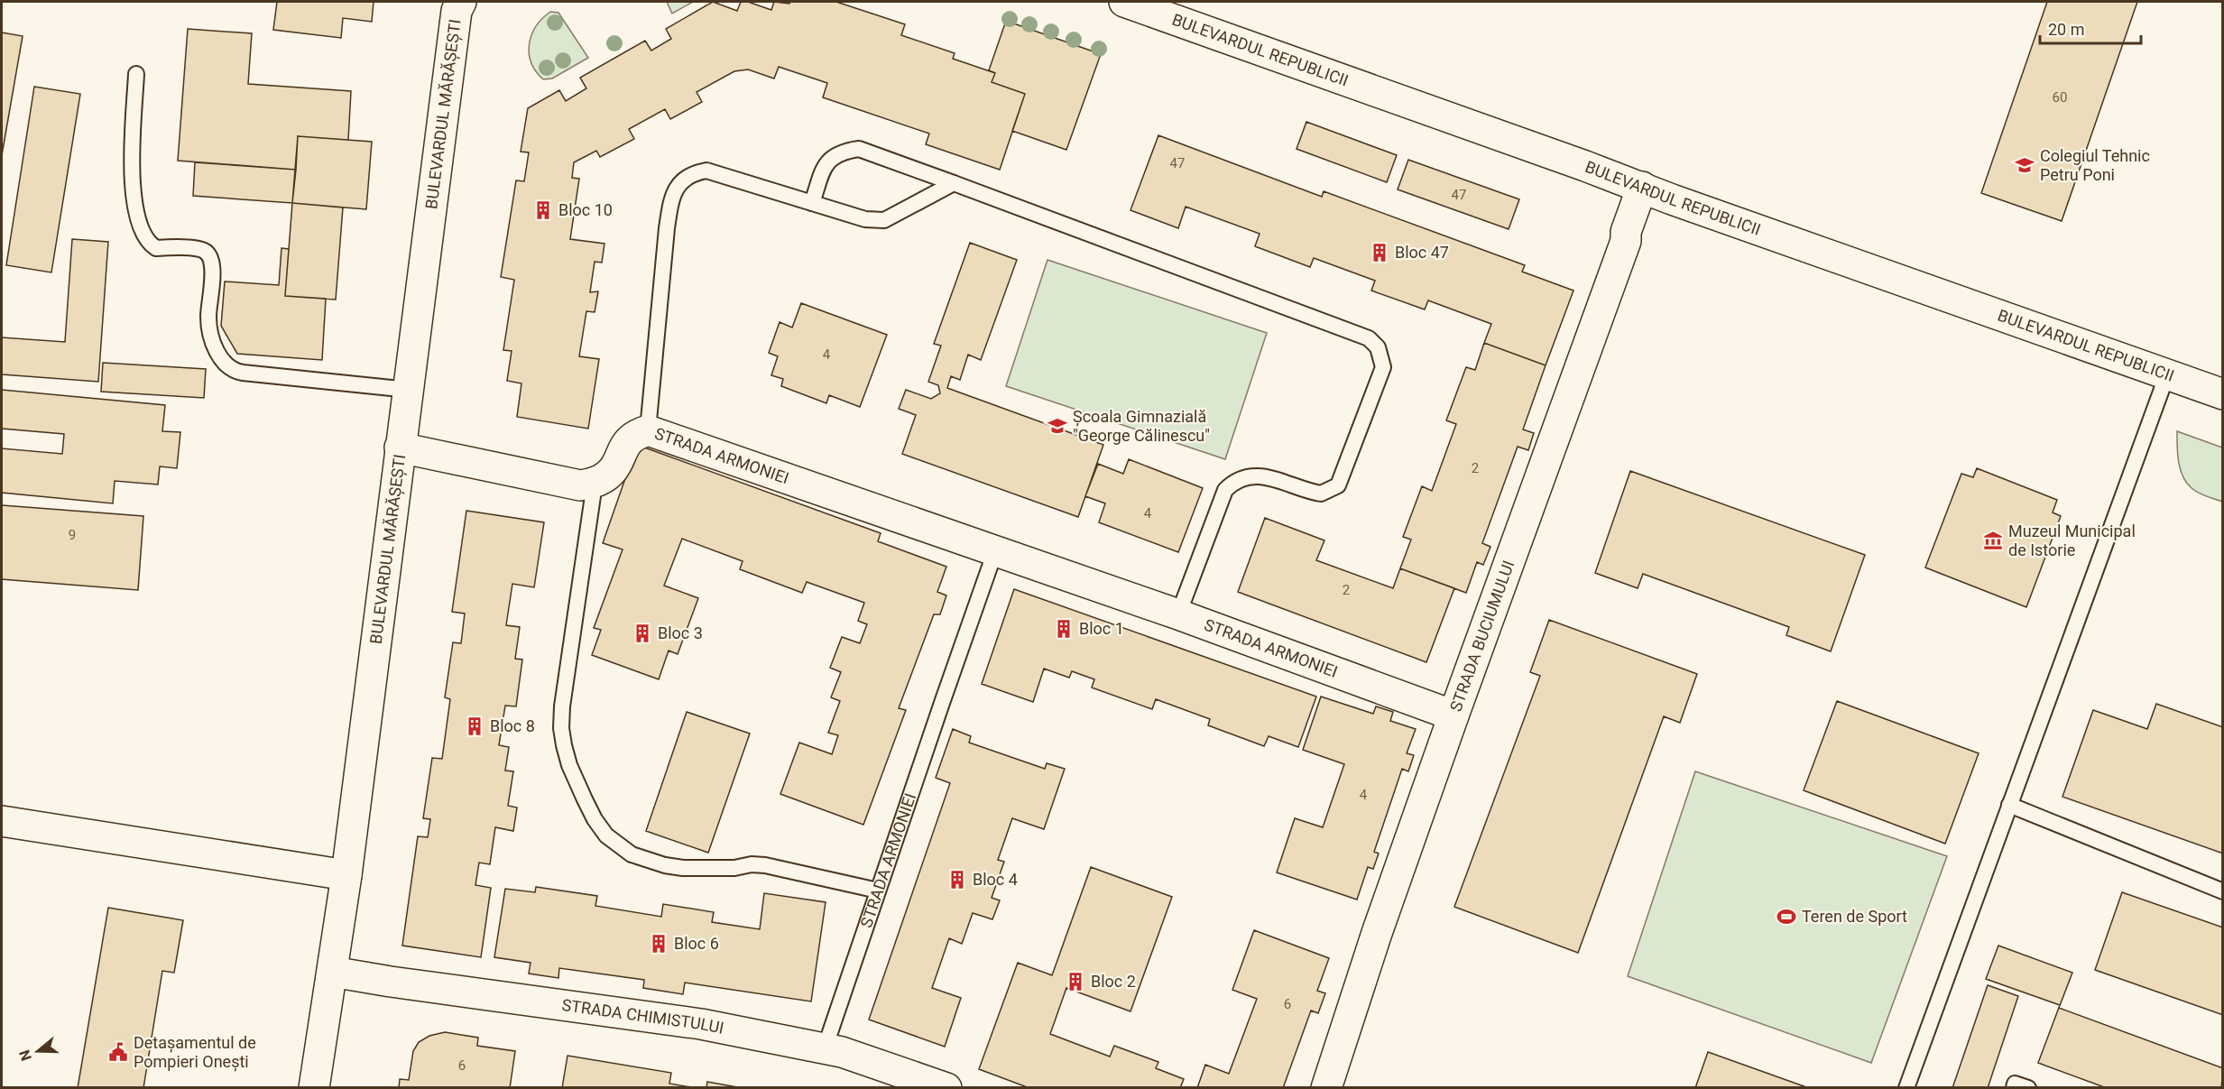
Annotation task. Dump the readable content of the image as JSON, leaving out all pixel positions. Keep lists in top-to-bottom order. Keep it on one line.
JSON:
{"streets":{"street":["BULEVARDUL REPUBLICII","BULEVARDUL MĂRĂȘEȘTI","STRADA ARMONIEI","STRADA BUCIUMULUI","STRADA CHIMISTULUI"]},"crossings":[["BULEVARDUL REPUBLICII","STRADA BUCIUMULUI"],["BULEVARDUL MĂRĂȘEȘTI","STRADA CHIMISTULUI"],["STRADA ARMONIEI","STRADA BUCIUMULUI"],["STRADA ARMONIEI","STRADA CHIMISTULUI"]],"places":{"school or university":["Colegiul Tehnic Petru Poni","Școala Gimnazială \"George Călinescu\""],"building":["Bloc 10","Bloc 47","Bloc 1","Bloc 3","Bloc 8","Bloc 4","Bloc 6","Bloc 2"],"museum":["Muzeul Municipal de Istorie"],"sports":["Teren de Sport"],"public building":["Detașamentul de Pompieri Onești"]},"house_numbers":["60","47","47","4","2","4","9","2","4","6","6"],"scale_bar":"20 m","north":"left"}
